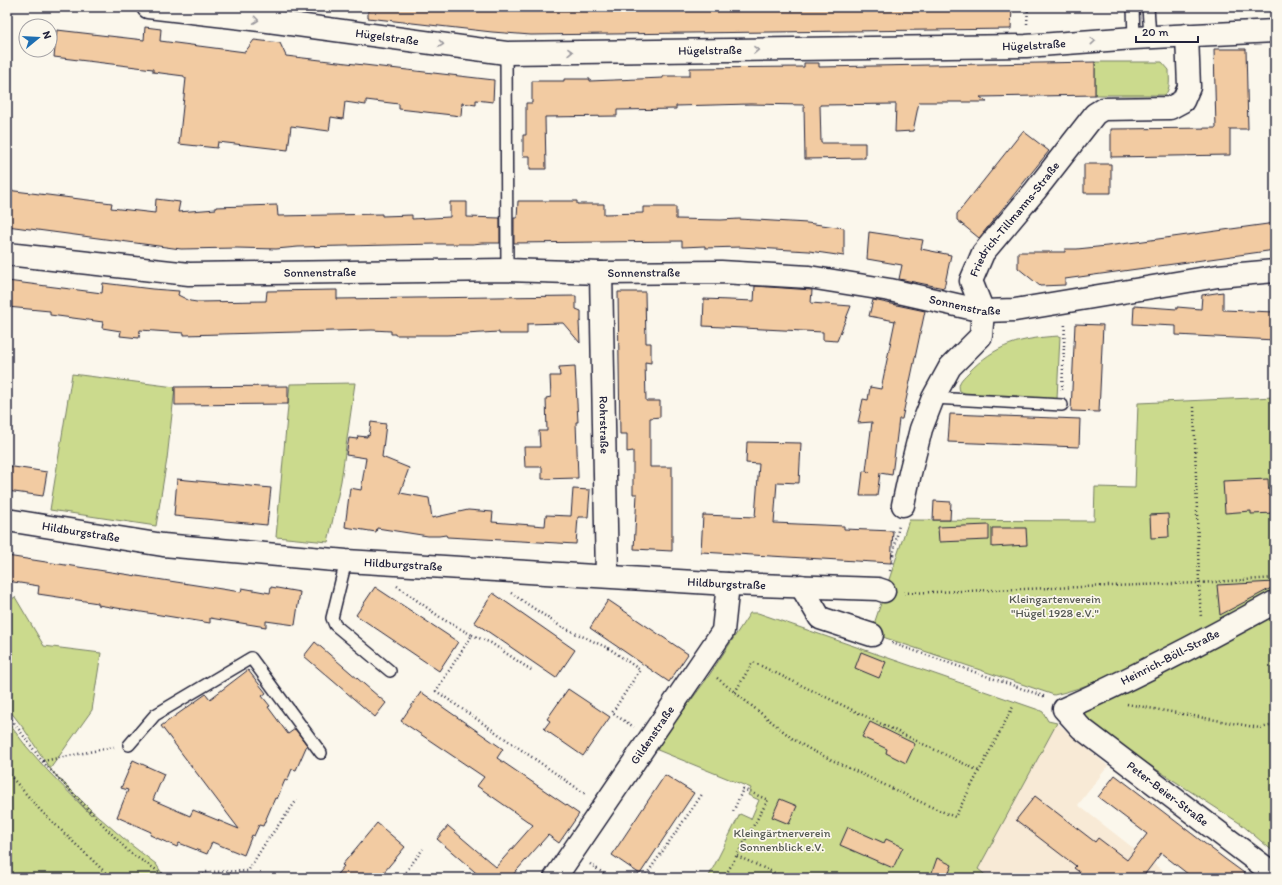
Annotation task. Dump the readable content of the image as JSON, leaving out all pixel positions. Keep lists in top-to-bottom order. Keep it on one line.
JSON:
{"streets":{"street":["Hügelstraße","Friedrich-Tillmanns-Straße","Sonnenstraße","Rohrstraße","Hildburgstraße","Heinrich-Böll-Straße","Gildenstraße","Peter-Beier-Straße"]},"crossings":[["Hügelstraße","Friedrich-Tillmanns-Straße"],["Friedrich-Tillmanns-Straße","Sonnenstraße"],["Sonnenstraße","Rohrstraße"],["Rohrstraße","Hildburgstraße"],["Hildburgstraße","Gildenstraße"],["Heinrich-Böll-Straße","Peter-Beier-Straße"]],"one_way":["Hügelstraße"],"parks":["Kleingartenverein \"Hügel 1928 e.V.\"","Kleingärtnerverein Sonnenblick e.V."],"scale_bar":"20 m","north":"right"}
